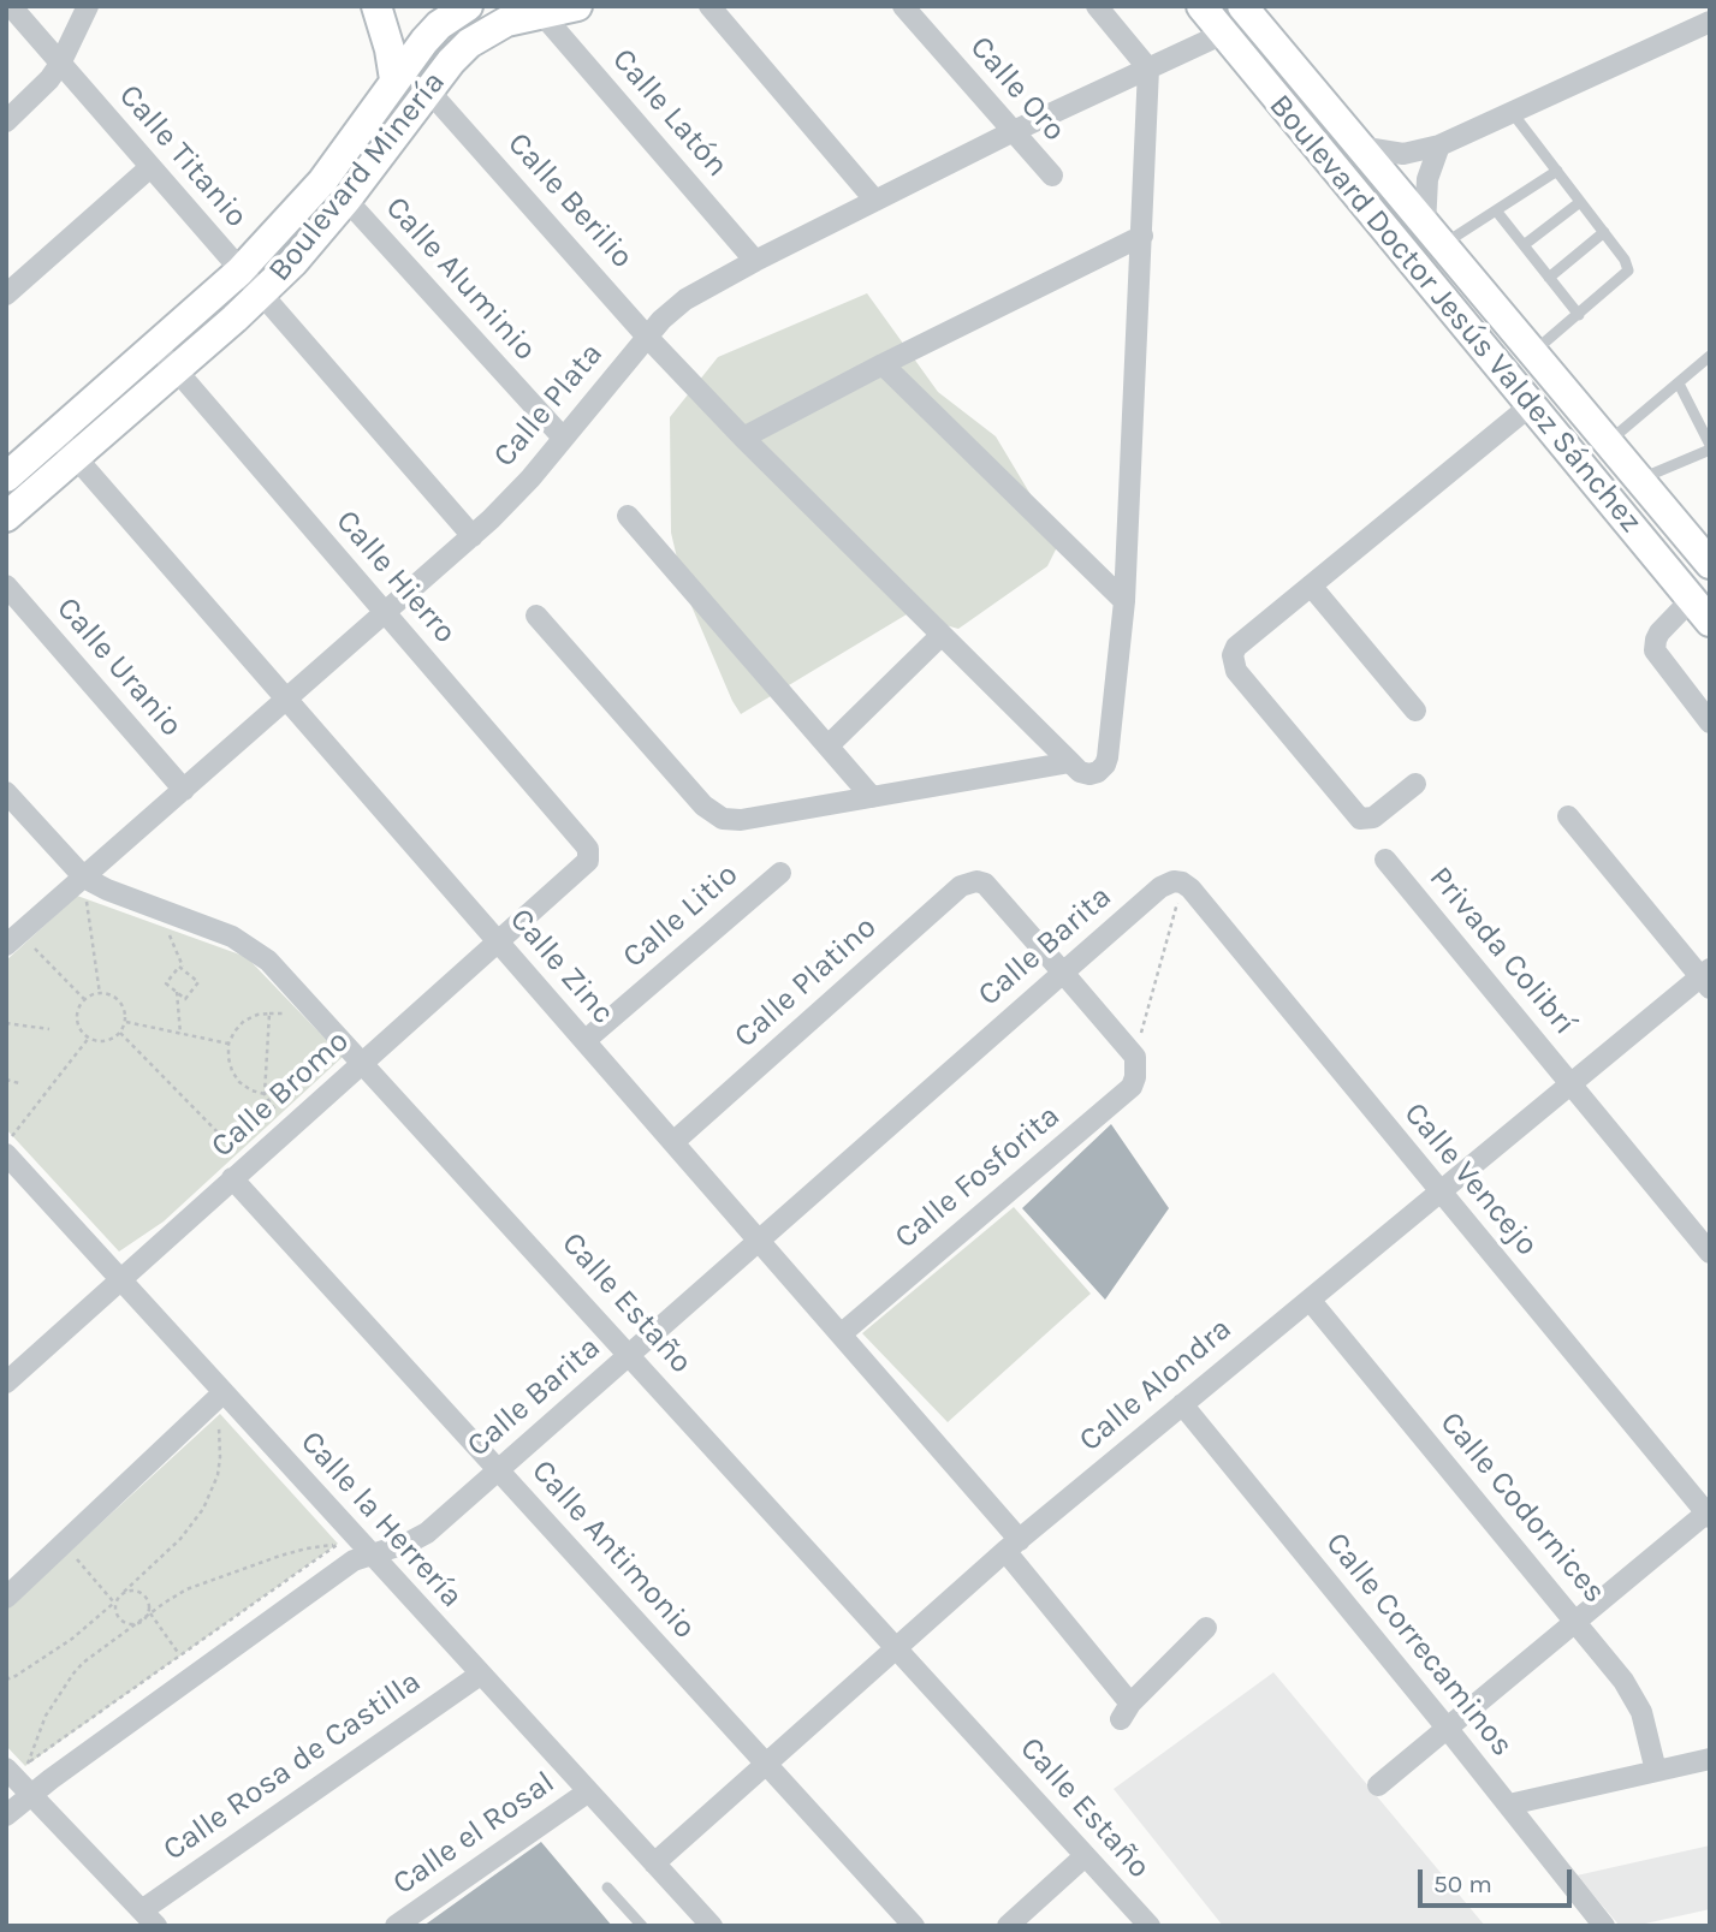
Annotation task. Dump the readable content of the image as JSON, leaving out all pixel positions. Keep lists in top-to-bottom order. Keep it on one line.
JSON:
{"streets":{"street":["Calle Oro","Calle Latón","Calle Titanio","Boulevard Minería","Calle Berilio","Calle Aluminio","Boulevard Doctor Jesús Valdez Sánchez","Calle Plata","Calle Hierro","Calle Uranio","Calle Litio","Calle Barita","Privada Colibrí","Calle Zinc","Calle Platino","Calle Bromo","Calle Fosforita","Calle Vencejo","Calle Estaño","Calle Alondra","Calle Codornices","Calle la Herrería","Calle Antimonio","Calle Correcaminos","Calle Rosa de Castilla","Calle el Rosal"]},"crossings":[["Calle Oro","Calle Plata"],["Calle Latón","Boulevard Minería"],["Calle Latón","Calle Plata"],["Calle Titanio","Boulevard Minería"],["Calle Titanio","Calle Plata"],["Boulevard Minería","Calle Berilio"],["Boulevard Minería","Calle Aluminio"],["Boulevard Minería","Calle Hierro"],["Boulevard Minería","Calle Zinc"],["Calle Berilio","Calle Plata"],["Calle Aluminio","Calle Plata"],["Boulevard Doctor Jesús Valdez Sánchez","Calle Plata"],["Calle Plata","Calle Hierro"],["Calle Plata","Calle Uranio"],["Calle Plata","Calle Zinc"],["Calle Plata","Calle Estaño"],["Calle Hierro","Calle Bromo"],["Calle Litio","Calle Zinc"],["Calle Barita","Calle Zinc"],["Calle Barita","Calle Platino"],["Calle Barita","Calle Vencejo"],["Calle Barita","Calle Estaño"],["Calle Barita","Calle la Herrería"],["Calle Barita","Calle Antimonio"],["Privada Colibrí","Calle Alondra"],["Calle Zinc","Calle Platino"],["Calle Zinc","Calle Bromo"],["Calle Zinc","Calle Fosforita"],["Calle Zinc","Calle Alondra"],["Calle Bromo","Calle Estaño"],["Calle Bromo","Calle la Herrería"],["Calle Bromo","Calle Antimonio"],["Calle Vencejo","Calle Alondra"],["Calle Estaño","Calle Alondra"],["Calle Alondra","Calle Codornices"],["Calle Alondra","Calle la Herrería"],["Calle Alondra","Calle Antimonio"],["Calle Alondra","Calle Correcaminos"],["Calle la Herrería","Calle Rosa de Castilla"],["Calle la Herrería","Calle el Rosal"]],"scale_bar":"50 m"}
